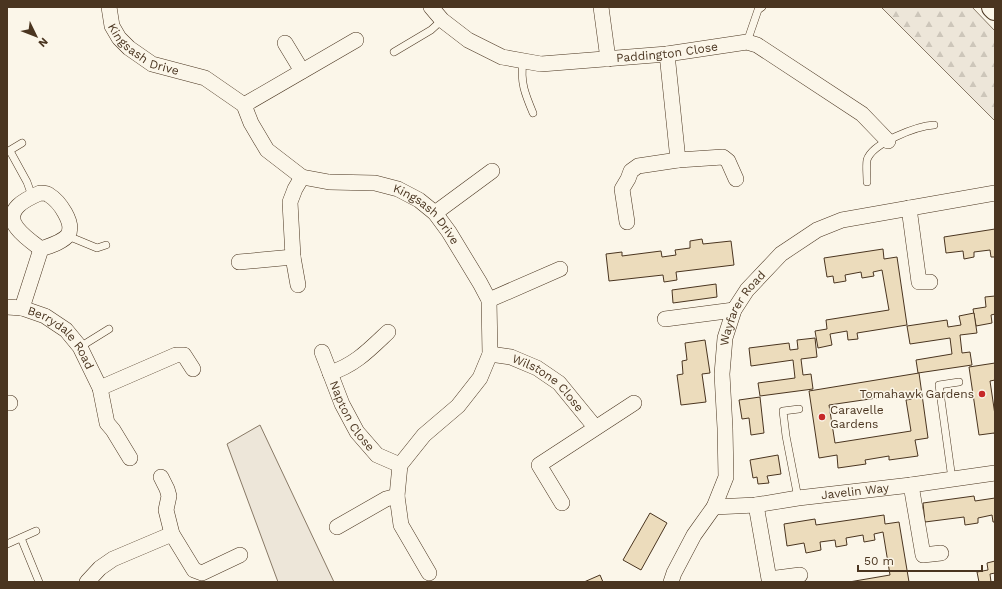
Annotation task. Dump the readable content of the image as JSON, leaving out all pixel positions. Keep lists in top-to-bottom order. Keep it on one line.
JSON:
{"streets":{"street":["Kingsash Drive","Paddington Close","Wayfarer Road","Berrydale Road","Wilstone Close","Napton Close","Javelin Way"]},"crossings":[["Kingsash Drive","Wilstone Close"],["Kingsash Drive","Napton Close"],["Wayfarer Road","Javelin Way"]],"places":["Tomahawk Gardens","Caravelle Gardens"],"scale_bar":"50 m","north":"bottom right"}
